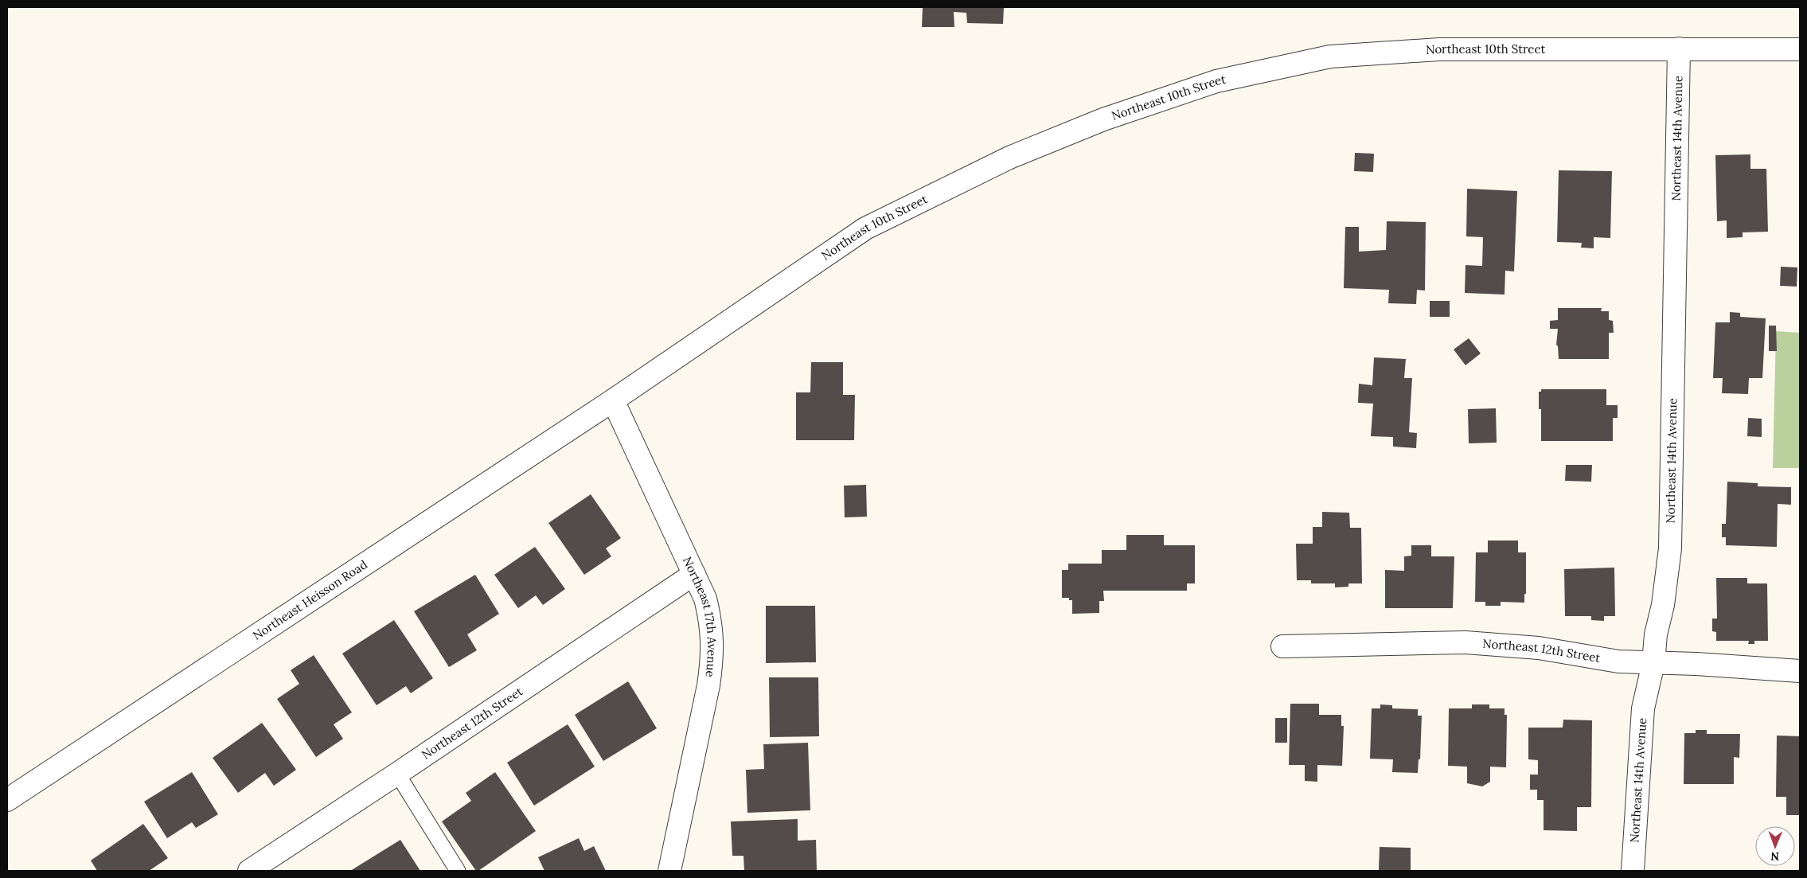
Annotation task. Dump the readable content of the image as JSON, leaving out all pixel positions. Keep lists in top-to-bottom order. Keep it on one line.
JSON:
{"streets":{"street":["Northeast 10th Street","Northeast 14th Avenue","Northeast Heisson Road","Northeast 17th Avenue","Northeast 12th Street"]},"crossings":[["Northeast 10th Street","Northeast 14th Avenue"],["Northeast 10th Street","Northeast Heisson Road"],["Northeast 10th Street","Northeast 17th Avenue"],["Northeast 14th Avenue","Northeast 12th Street"],["Northeast Heisson Road","Northeast 17th Avenue"],["Northeast 17th Avenue","Northeast 12th Street"]],"north":"bottom"}
